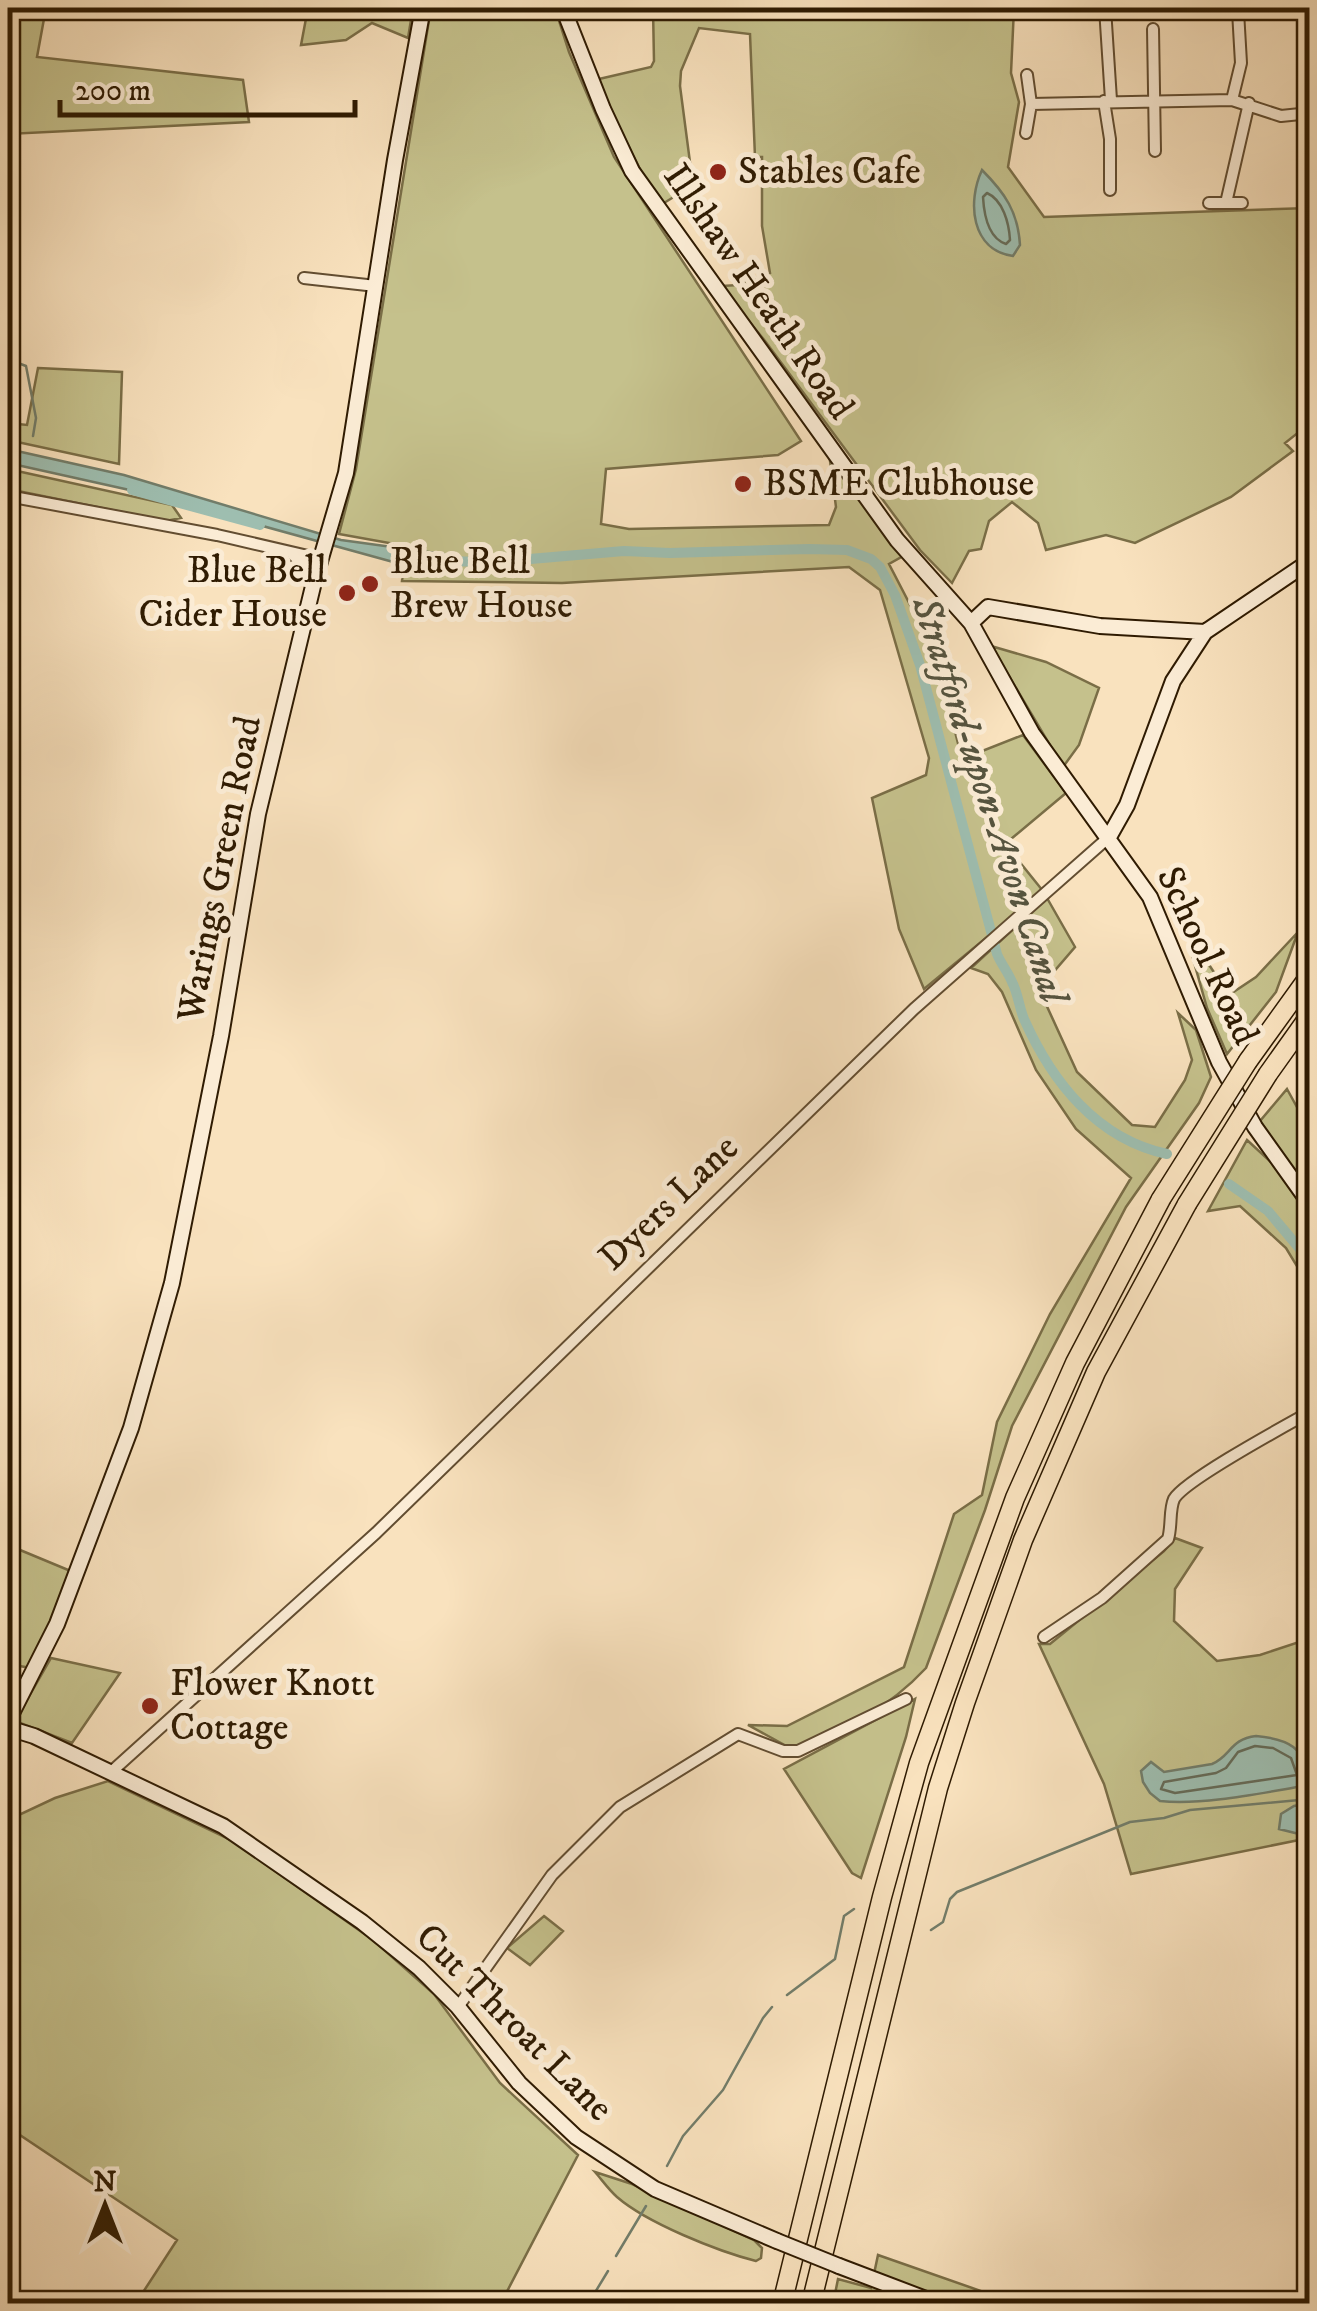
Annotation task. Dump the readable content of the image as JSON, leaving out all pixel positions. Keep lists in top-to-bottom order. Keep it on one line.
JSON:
{"streets":{"street":["Illshaw Heath Road","Warings Green Road","School Road","Dyers Lane","Cut Throat Lane"]},"crossings":[["Illshaw Heath Road","School Road"],["Illshaw Heath Road","Dyers Lane"],["Warings Green Road","Cut Throat Lane"],["School Road","Dyers Lane"],["Dyers Lane","Cut Throat Lane"]],"water":["Stratford-upon-Avon Canal"],"places":["Stables Cafe","BSME Clubhouse","Blue Bell Brew House","Blue Bell Cider House","Flower Knott Cottage"],"scale_bar":"200 m","north":"top"}
